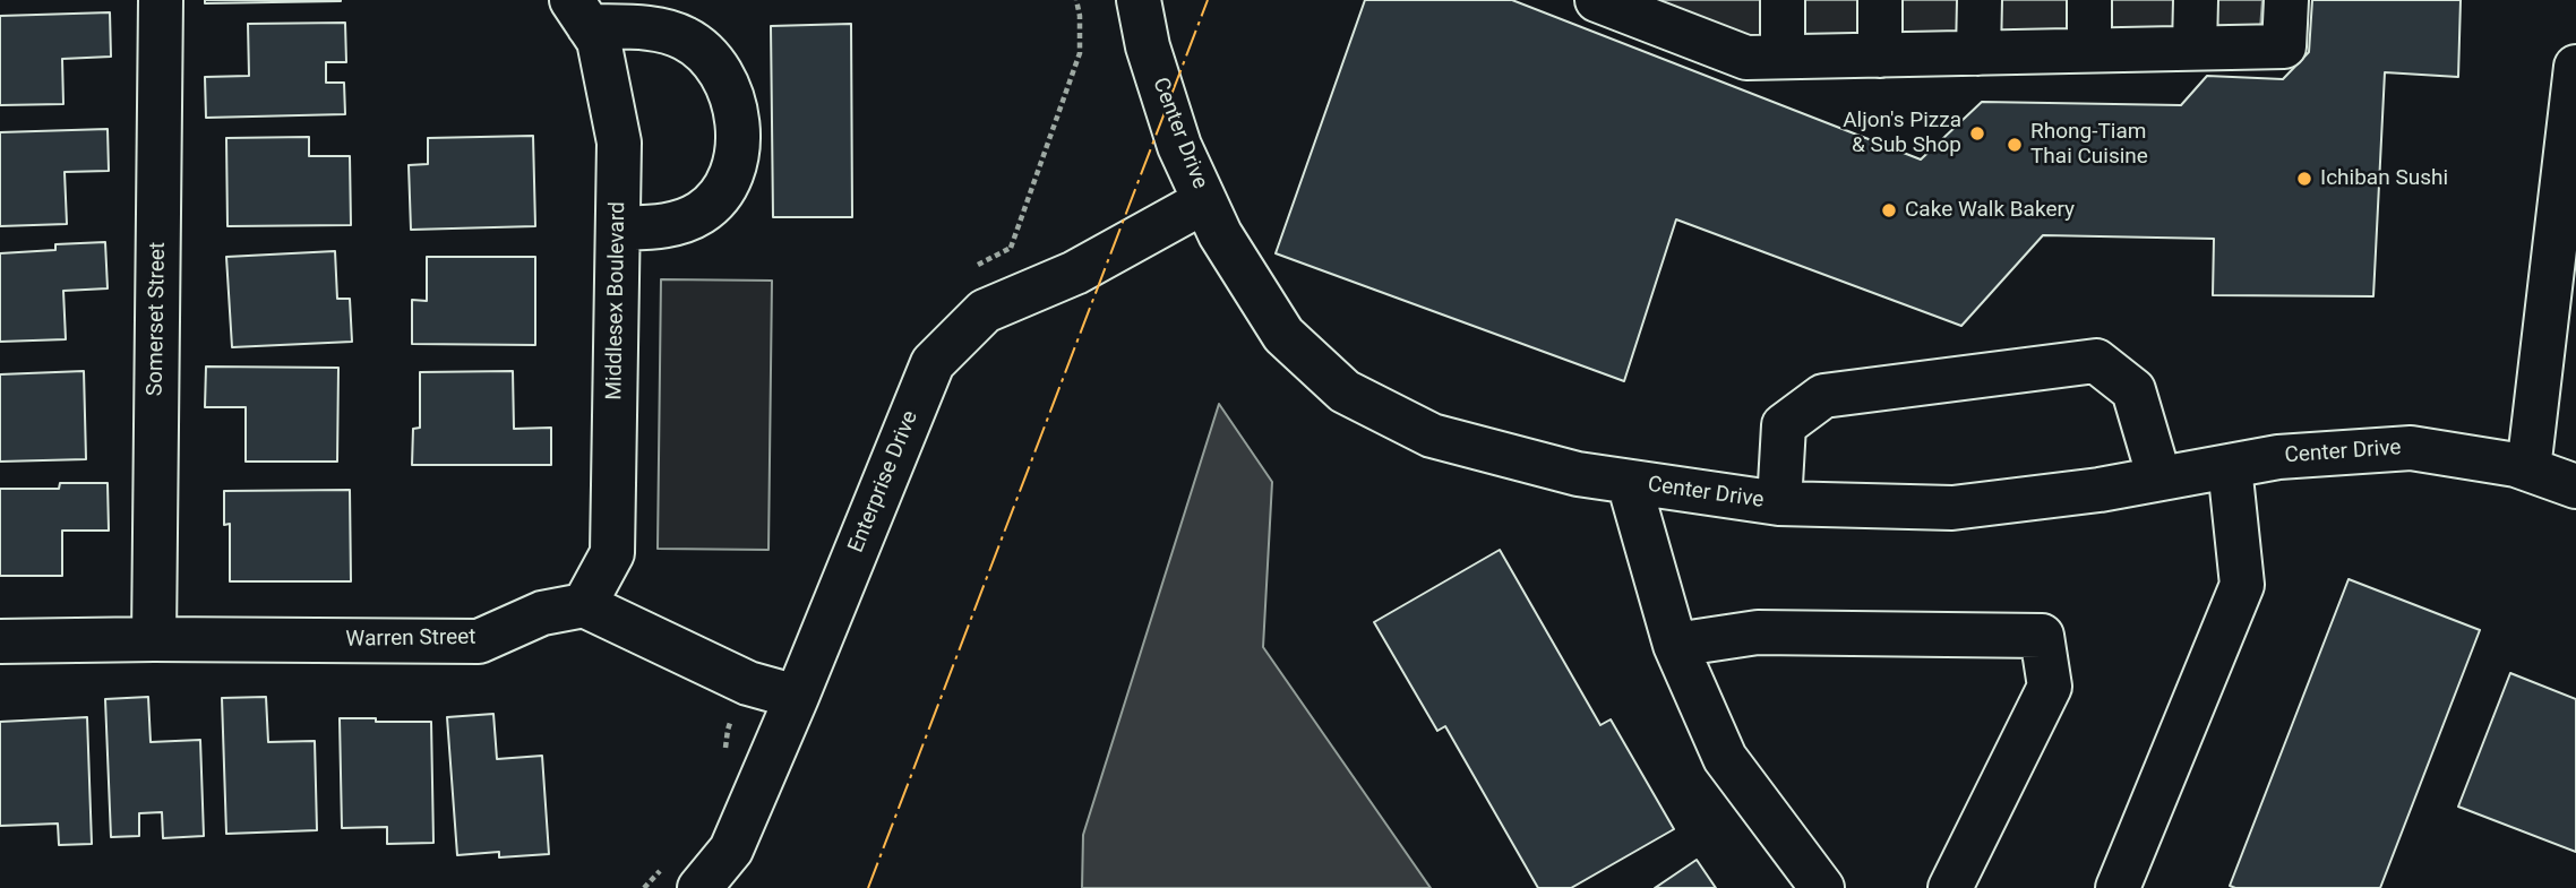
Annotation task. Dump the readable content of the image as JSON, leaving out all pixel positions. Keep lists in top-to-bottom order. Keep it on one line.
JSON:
{"streets":{"street":["Center Drive","Middlesex Boulevard","Somerset Street","Enterprise Drive","Warren Street"]},"crossings":[["Center Drive","Enterprise Drive"],["Middlesex Boulevard","Warren Street"],["Somerset Street","Warren Street"]],"places":["Aljon's Pizza & Sub Shop","Rhong-Tiam Thai Cuisine","Ichiban Sushi","Cake Walk Bakery"]}
